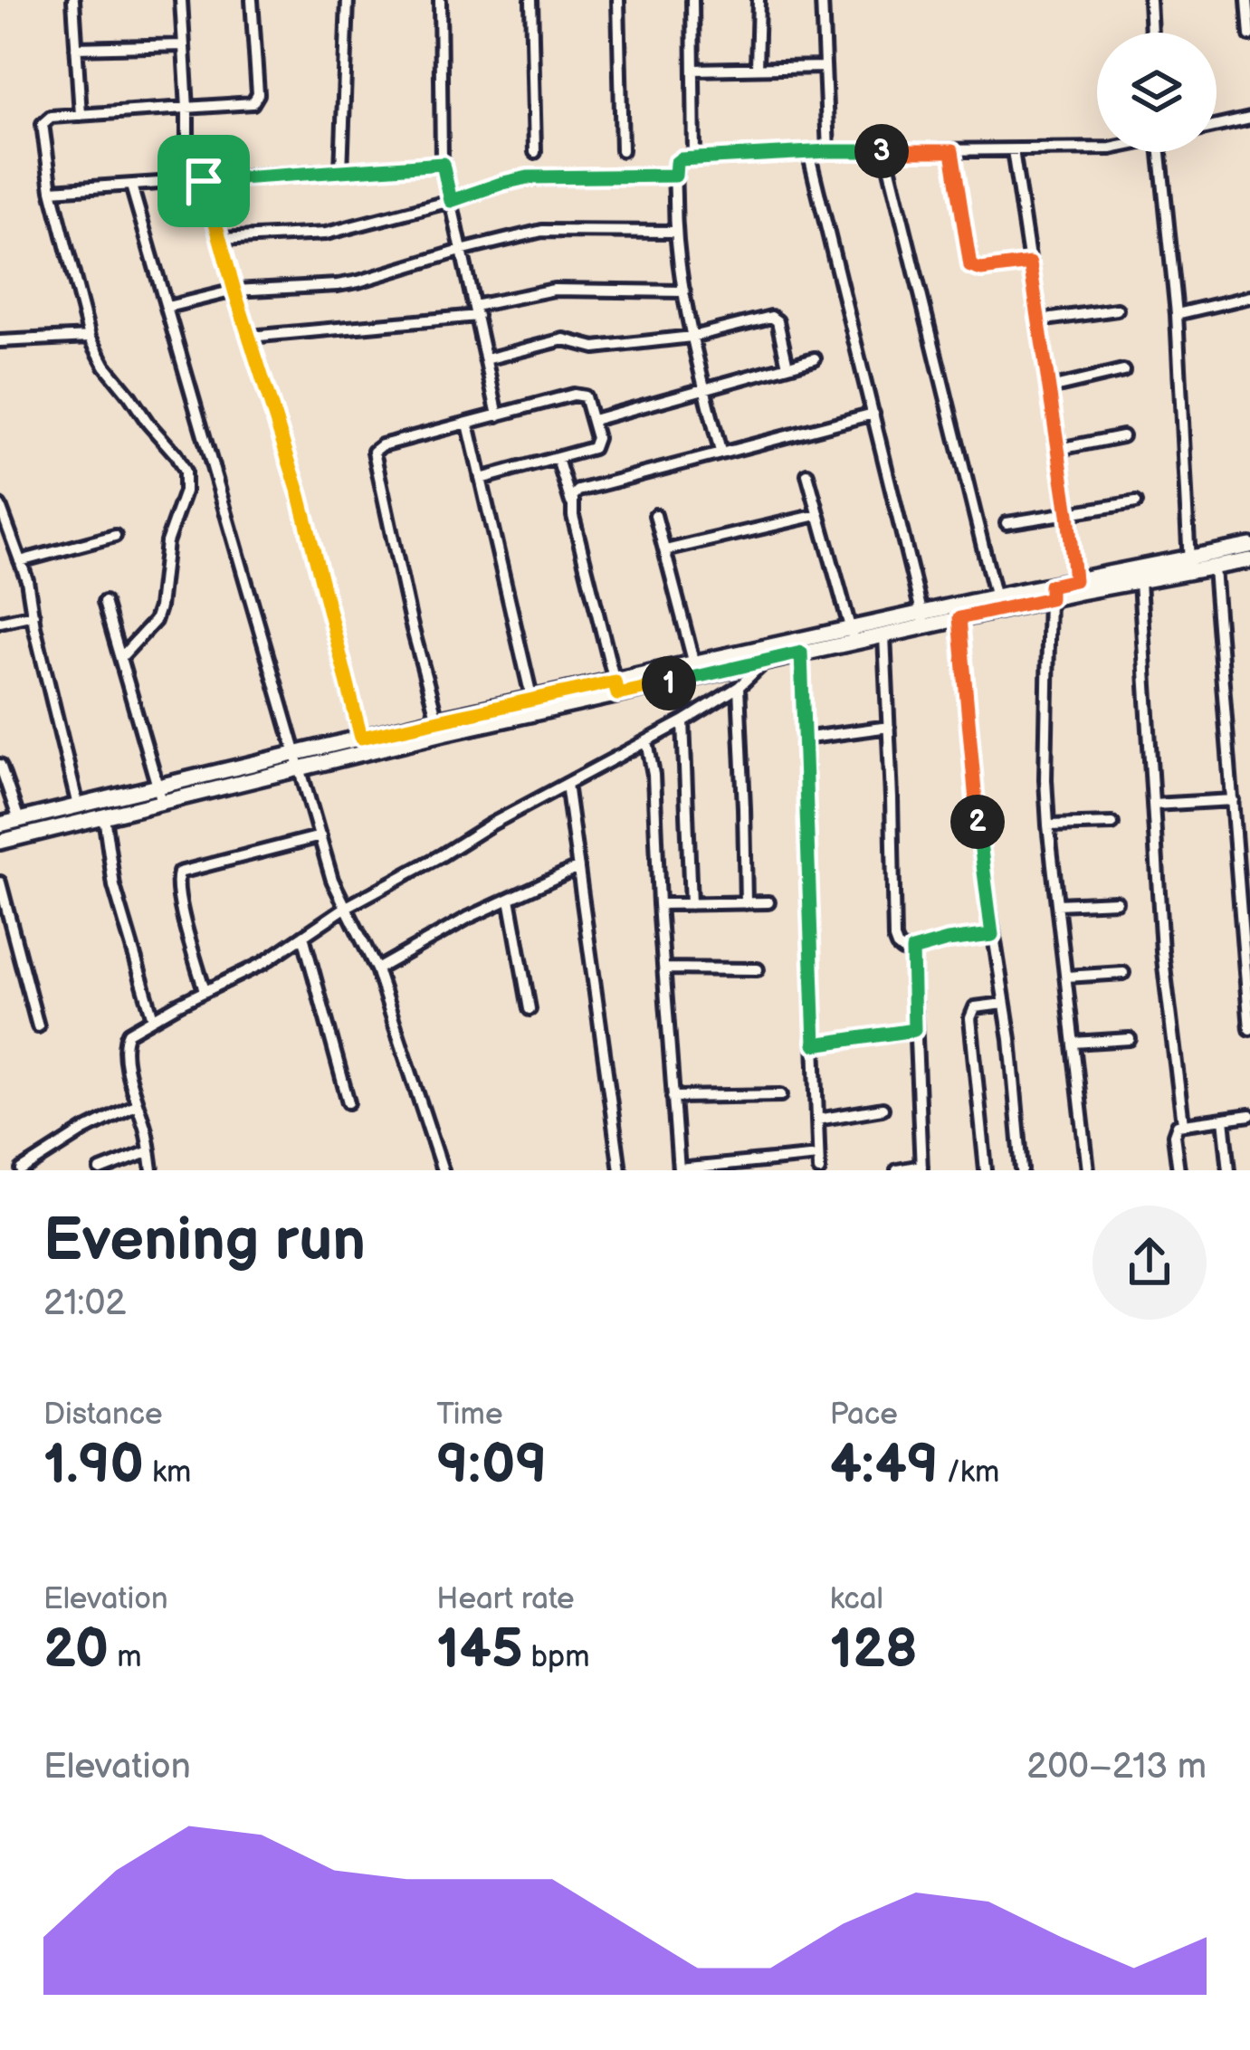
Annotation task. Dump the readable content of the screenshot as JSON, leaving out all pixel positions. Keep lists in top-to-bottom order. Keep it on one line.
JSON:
{"page":{"pins":["3","1","2"],"heading":["Evening run","21:02"],"stats":[["Distance","1.90 km"],["Time","9:09"],["Pace","4:49 /km"],["Elevation","20 m"],["Heart rate","145 bpm"],["kcal","128"]],"chart":["Elevation","200–213 m"]}}
